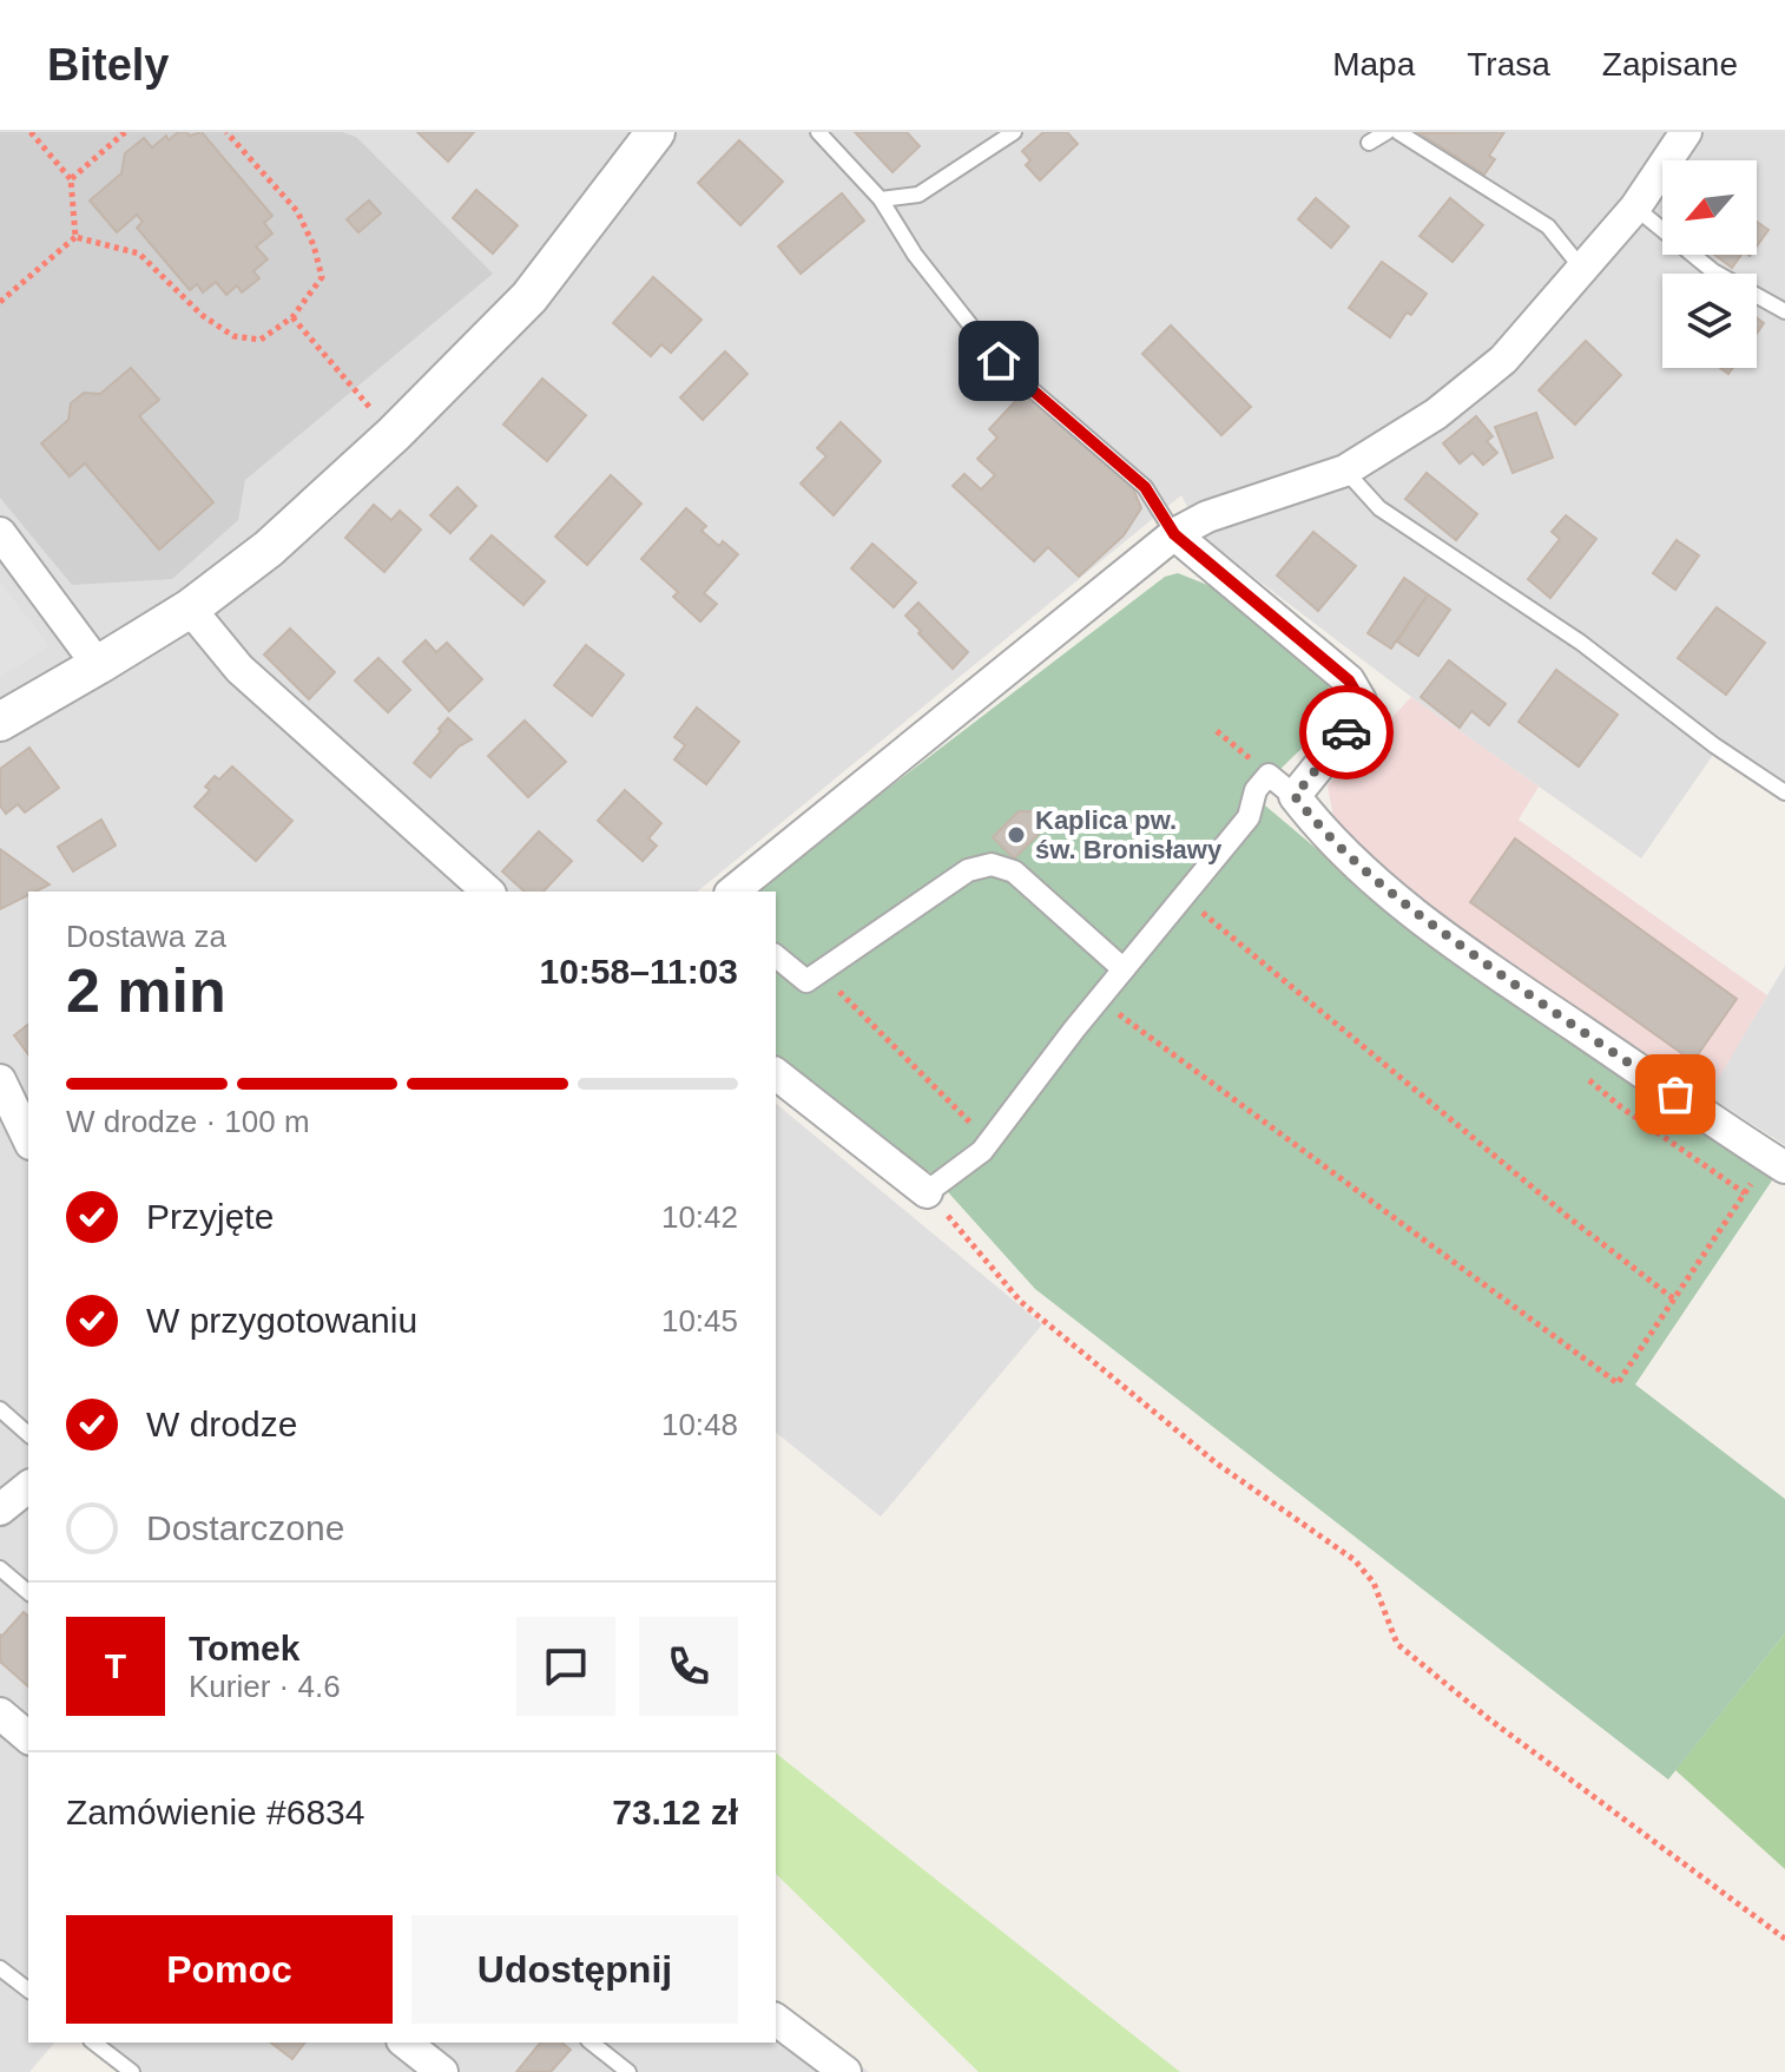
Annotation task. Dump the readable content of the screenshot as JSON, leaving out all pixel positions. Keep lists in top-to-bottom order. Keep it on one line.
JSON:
{"places":["Kaplica pw. św. Bronisławy"],"north":"bottom left","page":{"header":"Bitely","nav":["Mapa","Trasa","Zapisane"],"heading":["2 min","Dostawa za","10:58–11:03"],"panel":["Tomek","Kurier · 4.6","Zamówienie #6834","73.12 zł"],"bar":"W drodze · 100 m","list":[["Przyjęte","10:42"],["W przygotowaniu","10:45"],["W drodze","10:48"],"Dostarczone"],"round":"T","buttons":["Pomoc","Udostępnij"]}}
